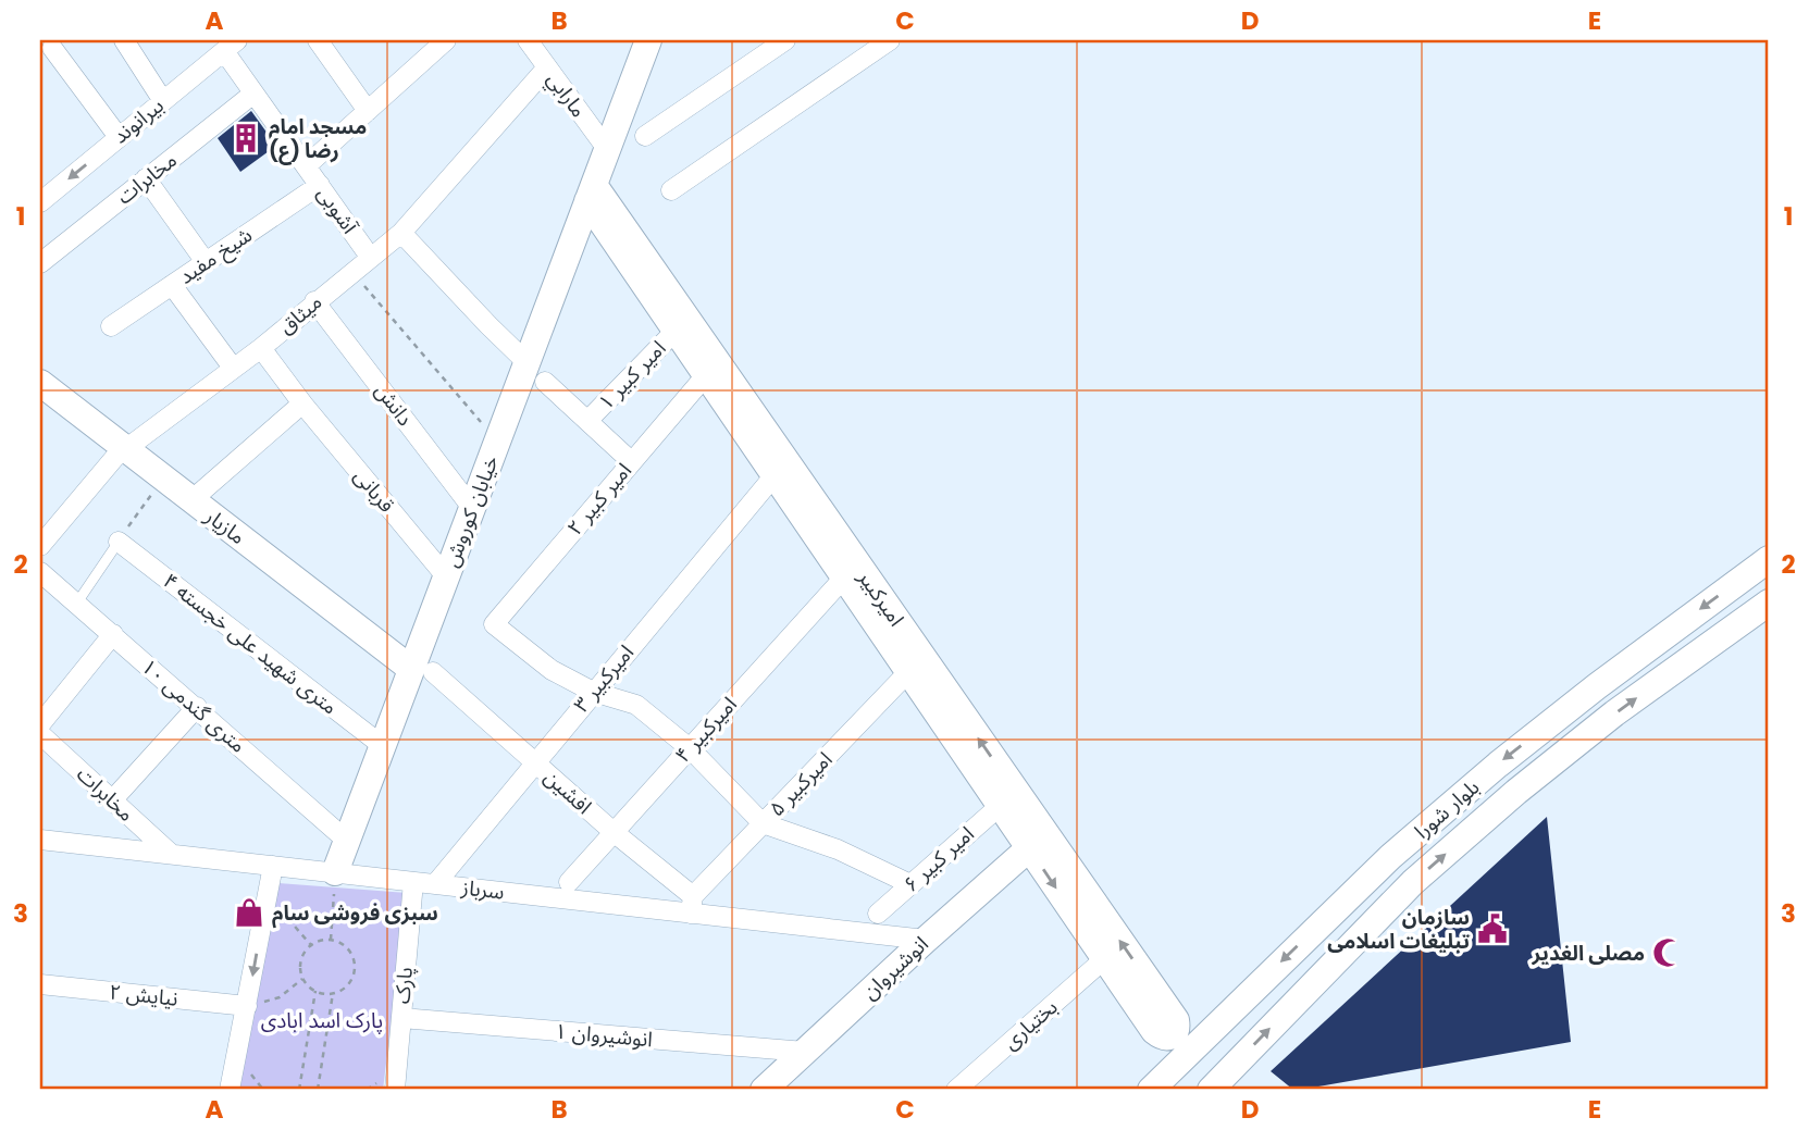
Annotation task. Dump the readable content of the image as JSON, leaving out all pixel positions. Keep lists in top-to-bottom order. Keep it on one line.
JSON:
{"streets":{"main road":["خیابان کوروش","مازیار","امیرکبیر","بلوار شورا","انوشیروان"],"street":["مارابي","بیرانوند","مخابرات","آشوبی","شیخ مفید","میثاق","امیر کبیر ۱","دانش","قربانی","امیر کبیر ۲","۴ متری شهید علی خجسته","امیرکبیر ۳","۱۰ متری گندمی","امیرکبیر ۴","امیرکبیر ۵","افشین","امیر کبیر ۶","سرباز","پارک","نیایش ۲","بختیاری","انوشیروان ۱"]},"crossings":[["مارابي","میثاق"],["مارابي","خیابان کوروش"],["بیرانوند","آشوبی"],["مخابرات","آشوبی"],["مخابرات","سرباز"],["آشوبی","شیخ مفید"],["آشوبی","میثاق"],["میثاق","دانش"],["میثاق","قربانی"],["میثاق","مازیار"],["امیر کبیر ۱","امیرکبیر"],["دانش","خیابان کوروش"],["قربانی","خیابان کوروش"],["امیر کبیر ۲","امیرکبیر"],["امیر کبیر ۲","امیرکبیر ۳"],["خیابان کوروش","مازیار"],["خیابان کوروش","امیرکبیر"],["خیابان کوروش","۴ متری شهید علی خجسته"],["خیابان کوروش","۱۰ متری گندمی"],["خیابان کوروش","افشین"],["خیابان کوروش","سرباز"],["مازیار","افشین"],["امیرکبیر","امیرکبیر ۳"],["امیرکبیر","امیرکبیر ۴"],["امیرکبیر","امیرکبیر ۵"],["امیرکبیر","امیر کبیر ۶"],["امیرکبیر","انوشیروان"],["امیرکبیر","بختیاری"],["امیرکبیر ۳","افشین"],["امیرکبیر ۳","سرباز"],["امیرکبیر ۴","افشین"],["امیرکبیر ۵","افشین"],["امیرکبیر ۵","سرباز"],["افشین","سرباز"],["سرباز","انوشیروان"],["سرباز","پارک"],["انوشیروان","انوشیروان ۱"],["پارک","انوشیروان ۱"]],"one_way":["بیرانوند"],"parks":["پارک اسد ابادی"],"places":{"building":["مسجد امام رضا (ع)"],"shop":["سبزی فروشی سام"],"public building":["سازمان تبلیغات اسلامی"],"mosque":["مصلی الغدیر"]},"grid":{"columns":["A","B","C","D","E"],"rows":["1","2","3"]}}
